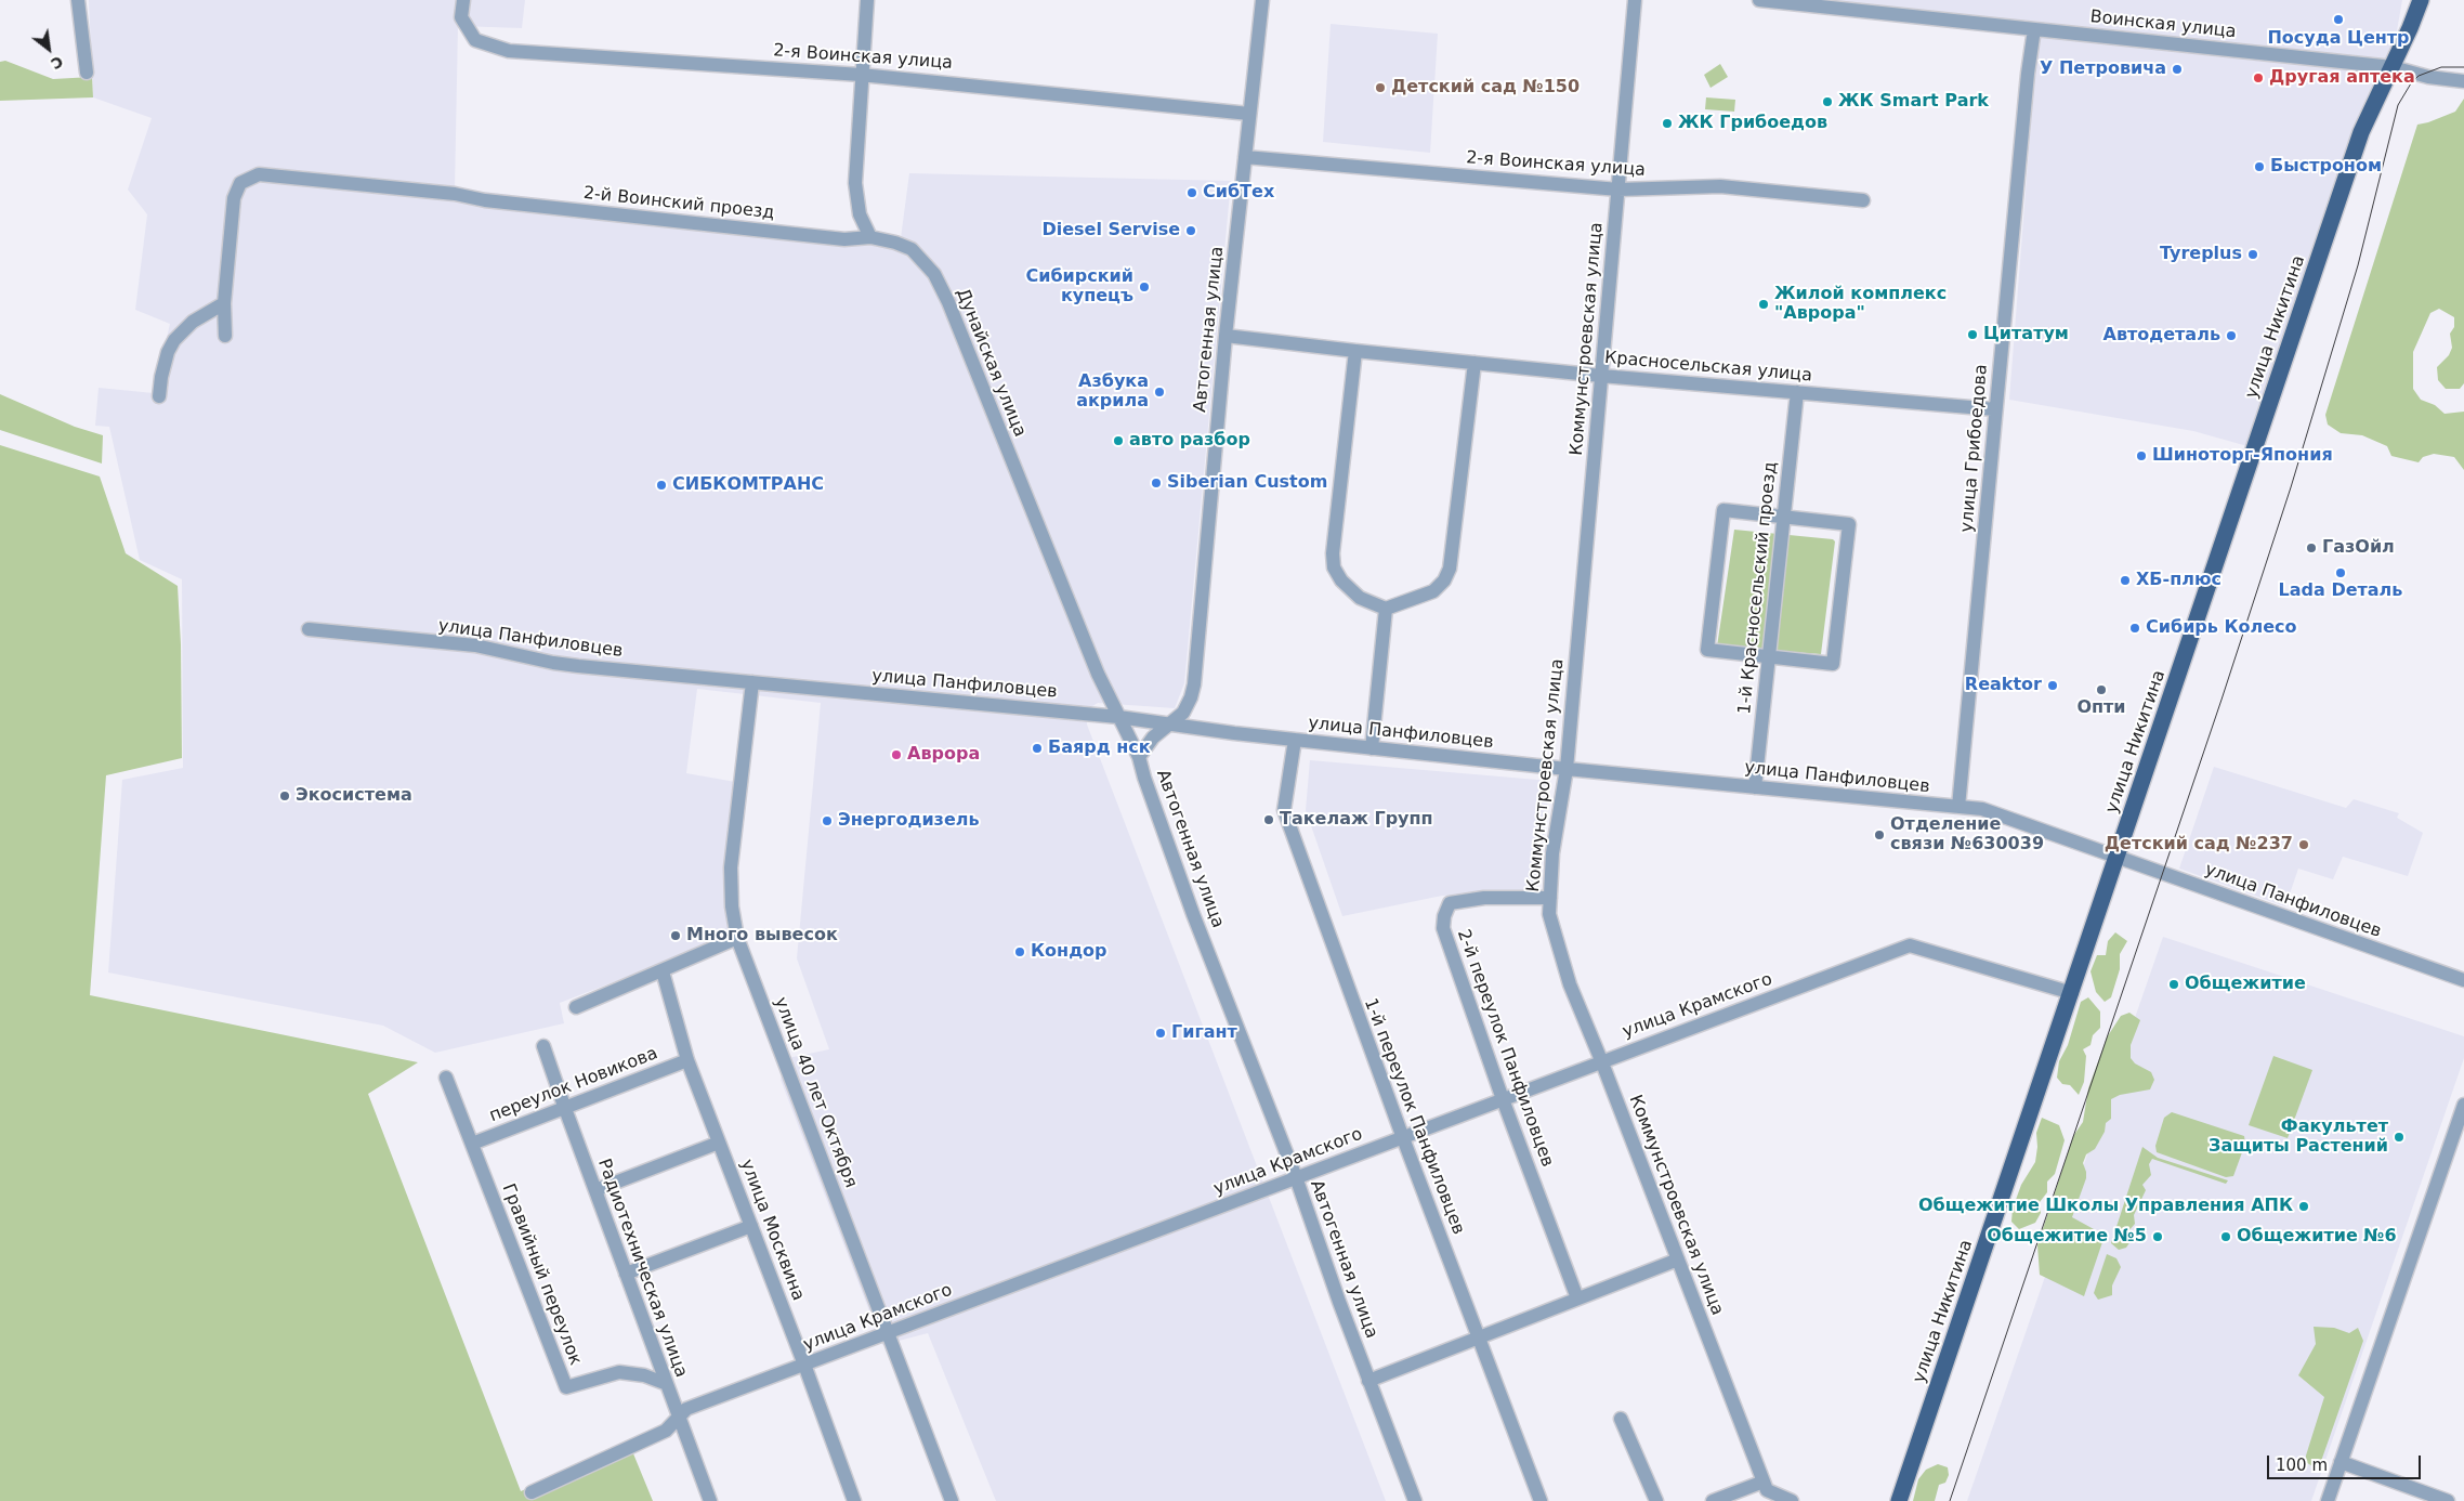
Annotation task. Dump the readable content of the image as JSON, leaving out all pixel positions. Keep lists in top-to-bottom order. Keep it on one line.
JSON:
{"streets":{"main road":["улица Никитина"],"street":["Воинская улица","2-я Воинская улица","2-й Воинский проезд","Автогенная улица","Коммунстроевская улица","Дунайская улица","Красносельская улица","улица Грибоедова","1-й Красносельский проезд","улица Панфиловцев","улица Крамского","2-й переулок Панфиловцев","переулок Новикова","улица 40 лет Октября","1-й переулок Панфиловцев","улица Москвина","Радиотехническая улица","Гравийный переулок"]},"crossings":[["Воинская улица","улица Никитина"],["Воинская улица","улица Грибоедова"],["2-я Воинская улица","Автогенная улица"],["2-я Воинская улица","Коммунстроевская улица"],["2-й Воинский проезд","Дунайская улица"],["улица Никитина","улица Панфиловцев"],["улица Никитина","улица Крамского"],["Автогенная улица","Дунайская улица"],["Автогенная улица","Красносельская улица"],["Автогенная улица","улица Панфиловцев"],["Автогенная улица","улица Крамского"],["Коммунстроевская улица","Красносельская улица"],["Коммунстроевская улица","улица Панфиловцев"],["Коммунстроевская улица","улица Крамского"],["Коммунстроевская улица","2-й переулок Панфиловцев"],["Дунайская улица","улица Панфиловцев"],["Красносельская улица","улица Грибоедова"],["Красносельская улица","1-й Красносельский проезд"],["улица Грибоедова","улица Панфиловцев"],["1-й Красносельский проезд","улица Панфиловцев"],["улица Панфиловцев","улица 40 лет Октября"],["улица Панфиловцев","1-й переулок Панфиловцев"],["улица Крамского","2-й переулок Панфиловцев"],["улица Крамского","улица 40 лет Октября"],["улица Крамского","1-й переулок Панфиловцев"],["улица Крамского","улица Москвина"],["улица Крамского","Радиотехническая улица"],["переулок Новикова","улица Москвина"],["переулок Новикова","Радиотехническая улица"],["переулок Новикова","Гравийный переулок"],["Радиотехническая улица","Гравийный переулок"]],"places":["Посуда Центр","У Петровича","Другая аптека","Детский сад №150","ЖК Smart Park","ЖК Грибоедов","Быстроном","СибТех","Diesel Servise","Tyreplus","Сибирский купецъ","Жилой комплекс \"Аврора\"","Цитатум","Автодеталь","Азбука акрила","авто разбор","Шиноторг-Япония","Siberian Custom","СИБКОМТРАНС","ГазОйл","Lada Dеталь","ХБ-плюс","Сибирь Колесо","Reaktor","Опти","Баярд нск","Аврора","Экосистема","Такелаж Групп","Энергодизель","Отделение связи №630039","Детский сад №237","Много вывесок","Кондор","Общежитие","Гигант","Факультет Защиты Растений","Общежитие Школы Управления АПК","Общежитие №5","Общежитие №6"],"scale_bar":"100 m","north":"bottom right"}
